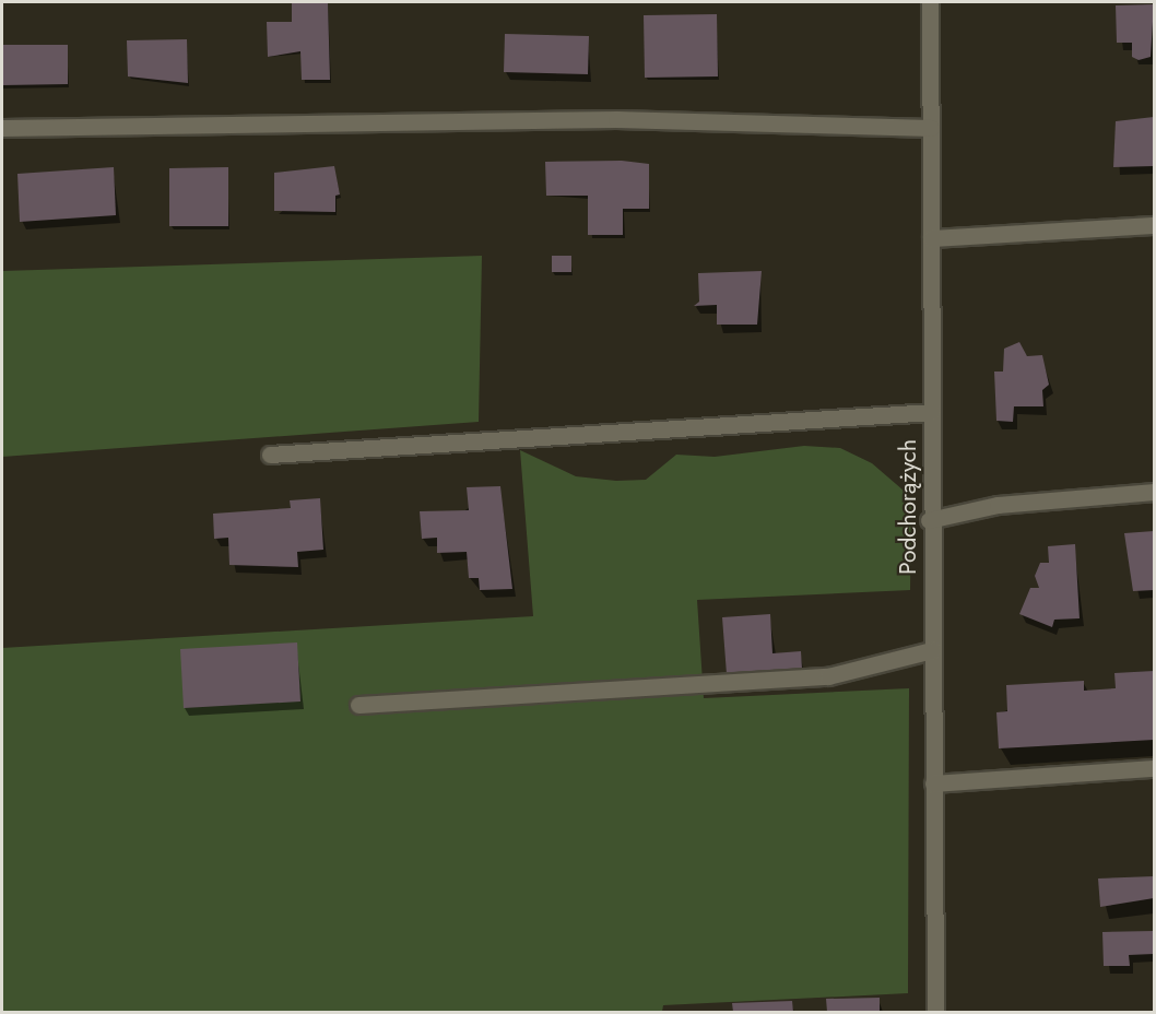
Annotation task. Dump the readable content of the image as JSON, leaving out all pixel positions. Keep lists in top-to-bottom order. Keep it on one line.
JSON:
{"streets":{"street":["Podchorążych"]}}
